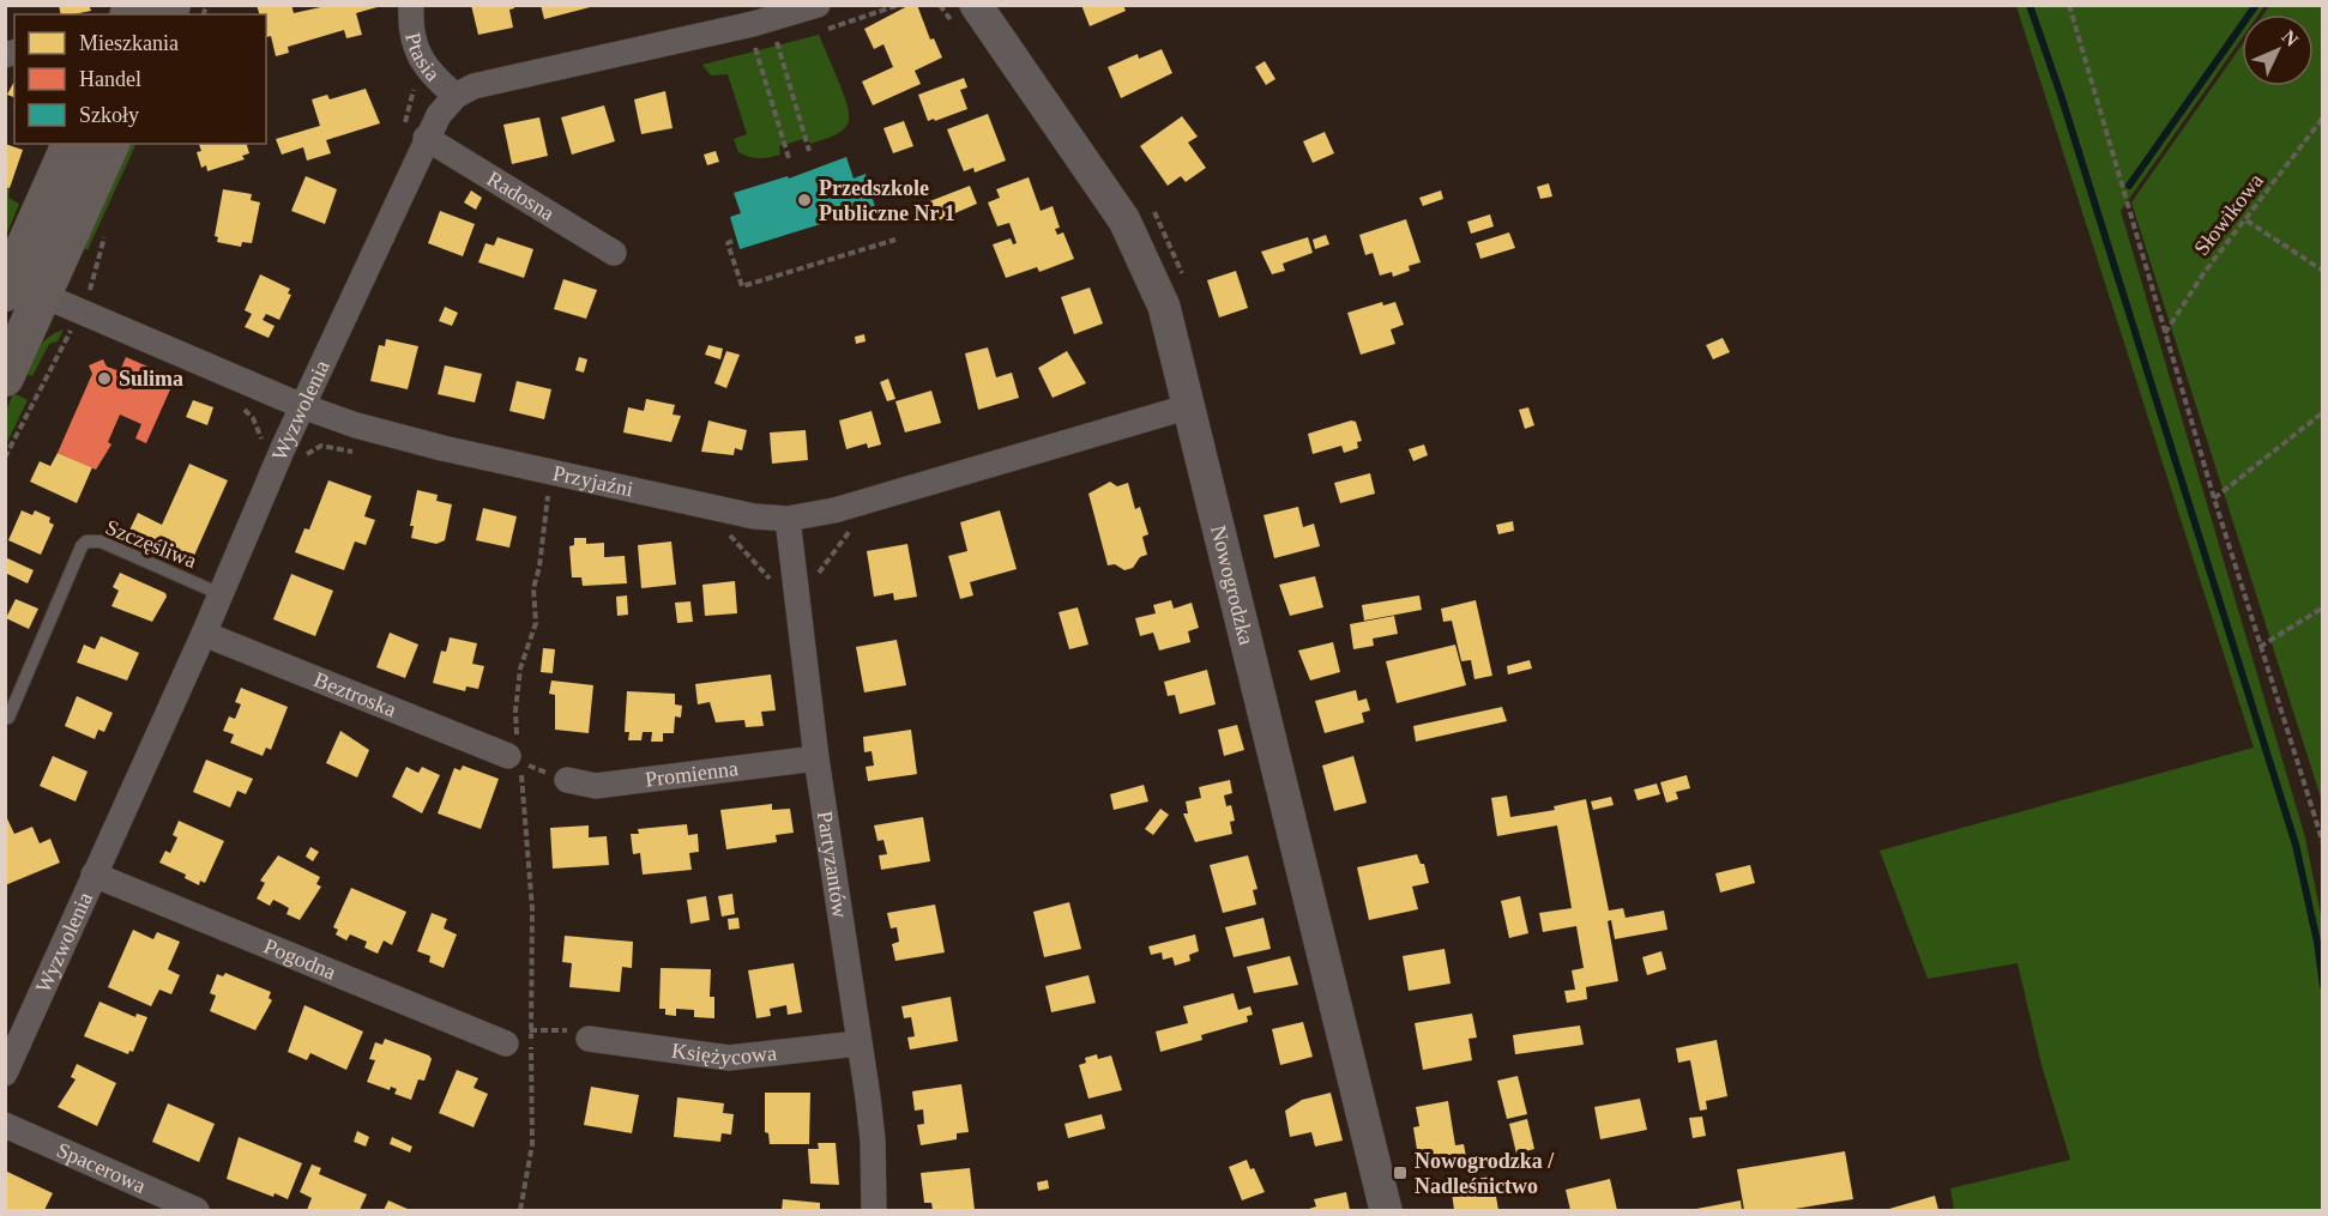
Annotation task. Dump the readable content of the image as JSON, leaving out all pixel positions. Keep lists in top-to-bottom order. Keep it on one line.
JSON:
{"streets":{"street":["Ptasia","Radosna","Wyzwolenia","Przyjaźni","Nowogrodzka","Beztroska","Promienna","Partyzantów","Pogodna","Księżycowa","Spacerowa"],"lane":["Szczęśliwa"],"path":["Słowikowa"]},"crossings":[["Ptasia","Wyzwolenia"],["Radosna","Wyzwolenia"],["Wyzwolenia","Przyjaźni"],["Wyzwolenia","Szczęśliwa"],["Wyzwolenia","Beztroska"],["Wyzwolenia","Pogodna"],["Przyjaźni","Nowogrodzka"],["Przyjaźni","Partyzantów"],["Promienna","Partyzantów"],["Partyzantów","Księżycowa"]],"places":{"other":["Przedszkole Publiczne Nr 1","Sulima"],"transit":["Nowogrodzka / Nadleśnictwo"]},"legend":["Mieszkania","Handel","Szkoły"],"north":"top right"}
